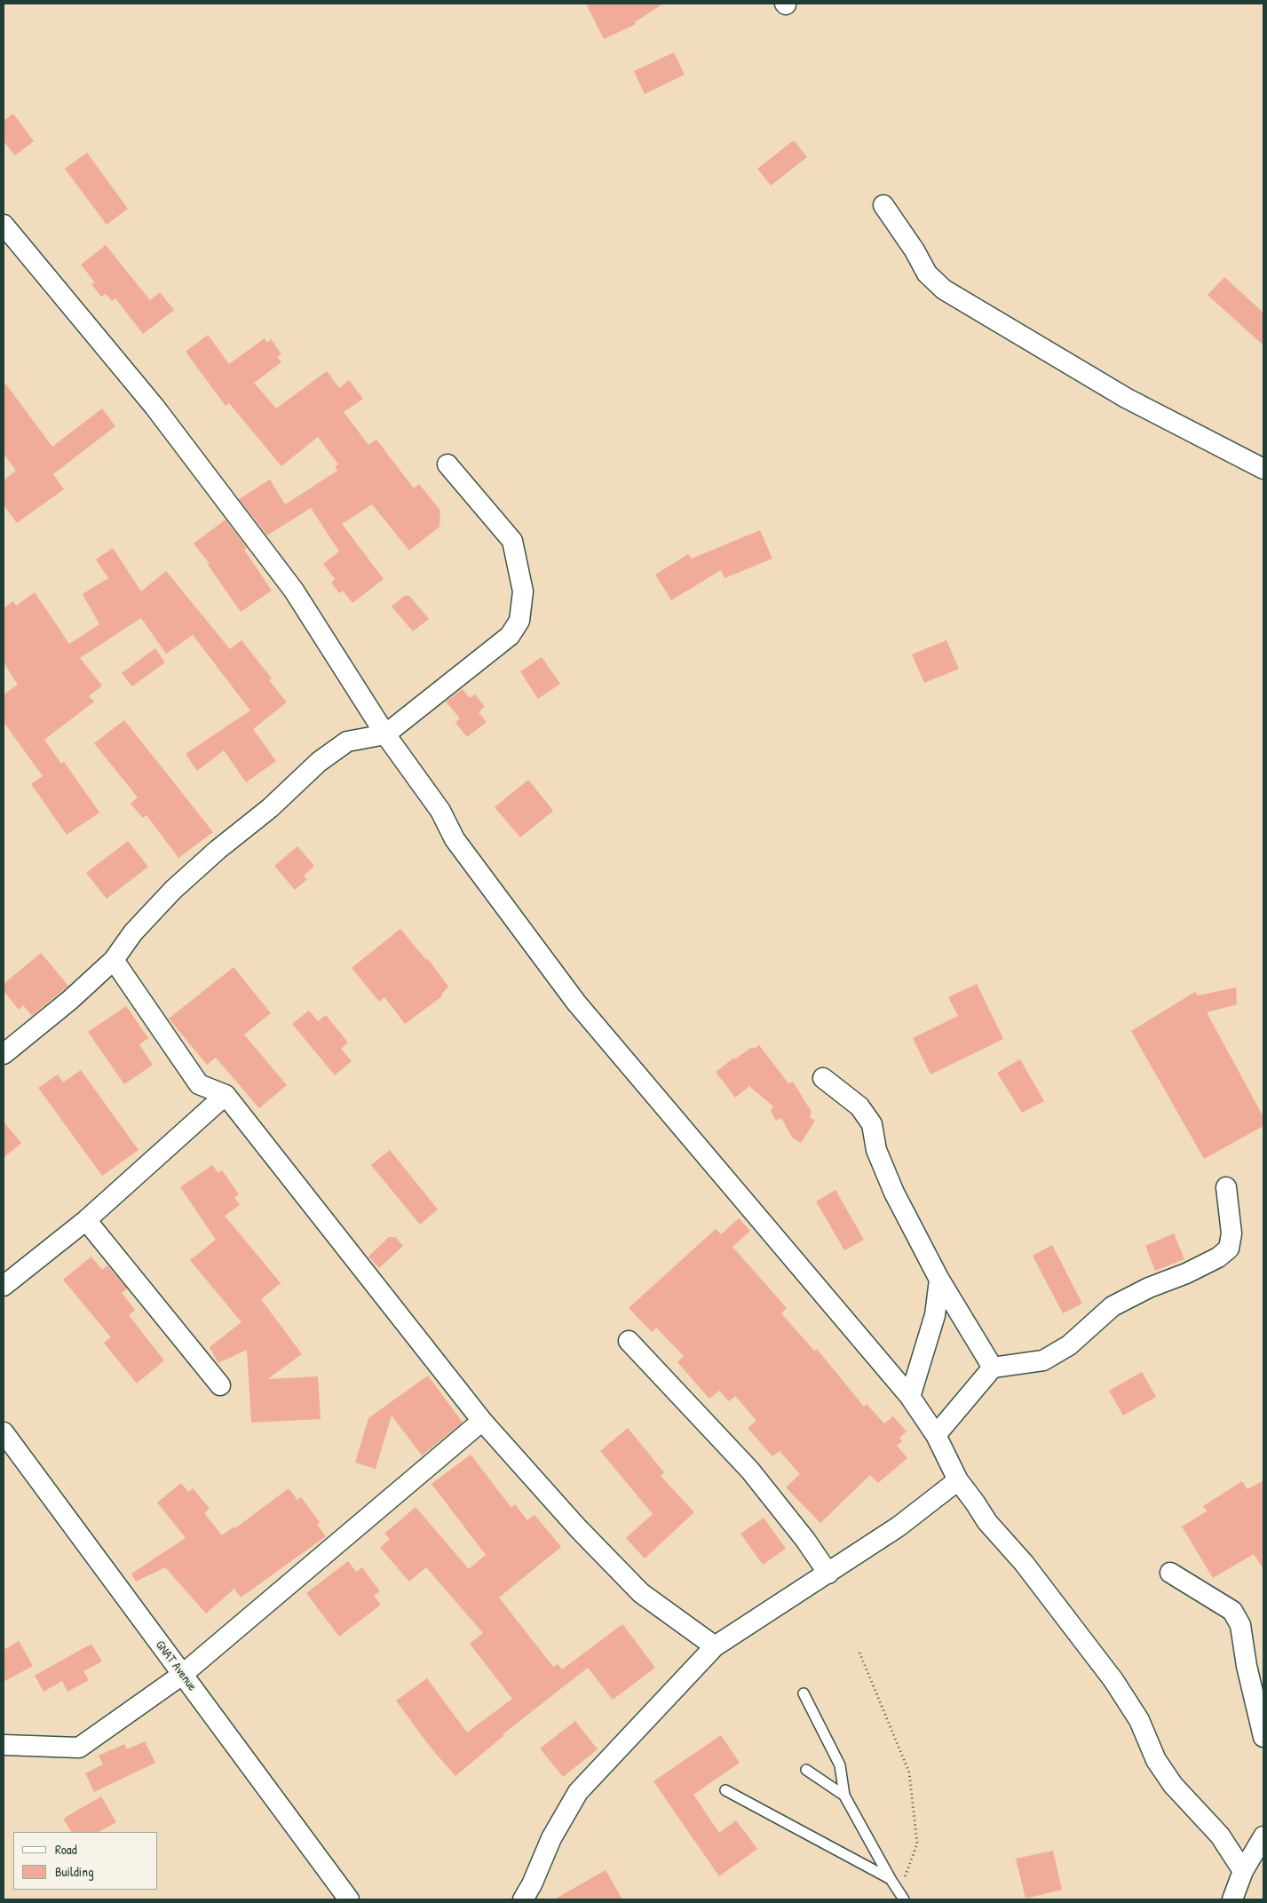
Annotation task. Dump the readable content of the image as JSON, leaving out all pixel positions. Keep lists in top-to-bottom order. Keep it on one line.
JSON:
{"streets":{"street":["GNAT Avenue"]},"legend":["Road","Building"]}
